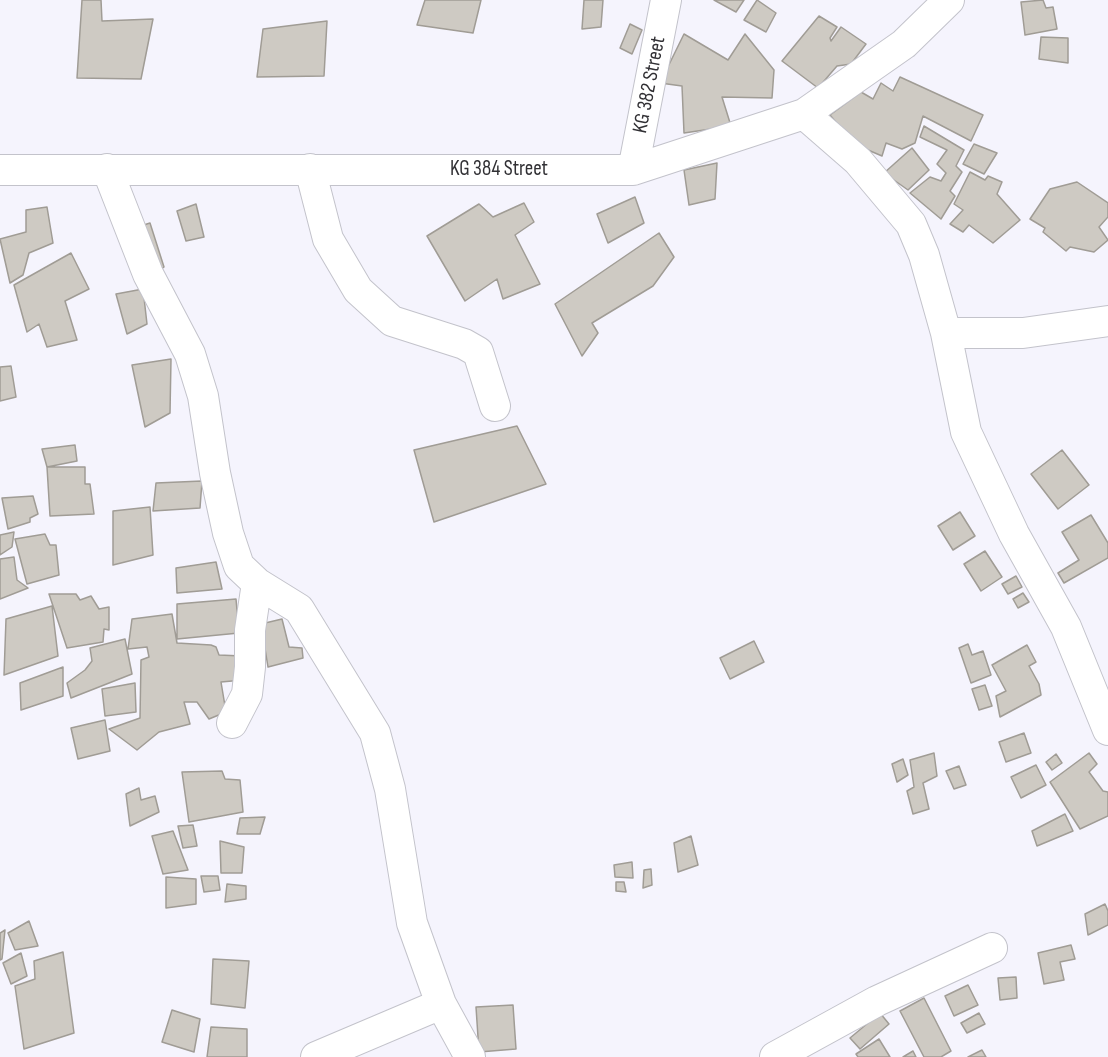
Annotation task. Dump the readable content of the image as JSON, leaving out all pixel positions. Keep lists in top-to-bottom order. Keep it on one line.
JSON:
{"streets":{"street":["KG 382 Street","KG 384 Street"]},"crossings":[["KG 382 Street","KG 384 Street"]]}
